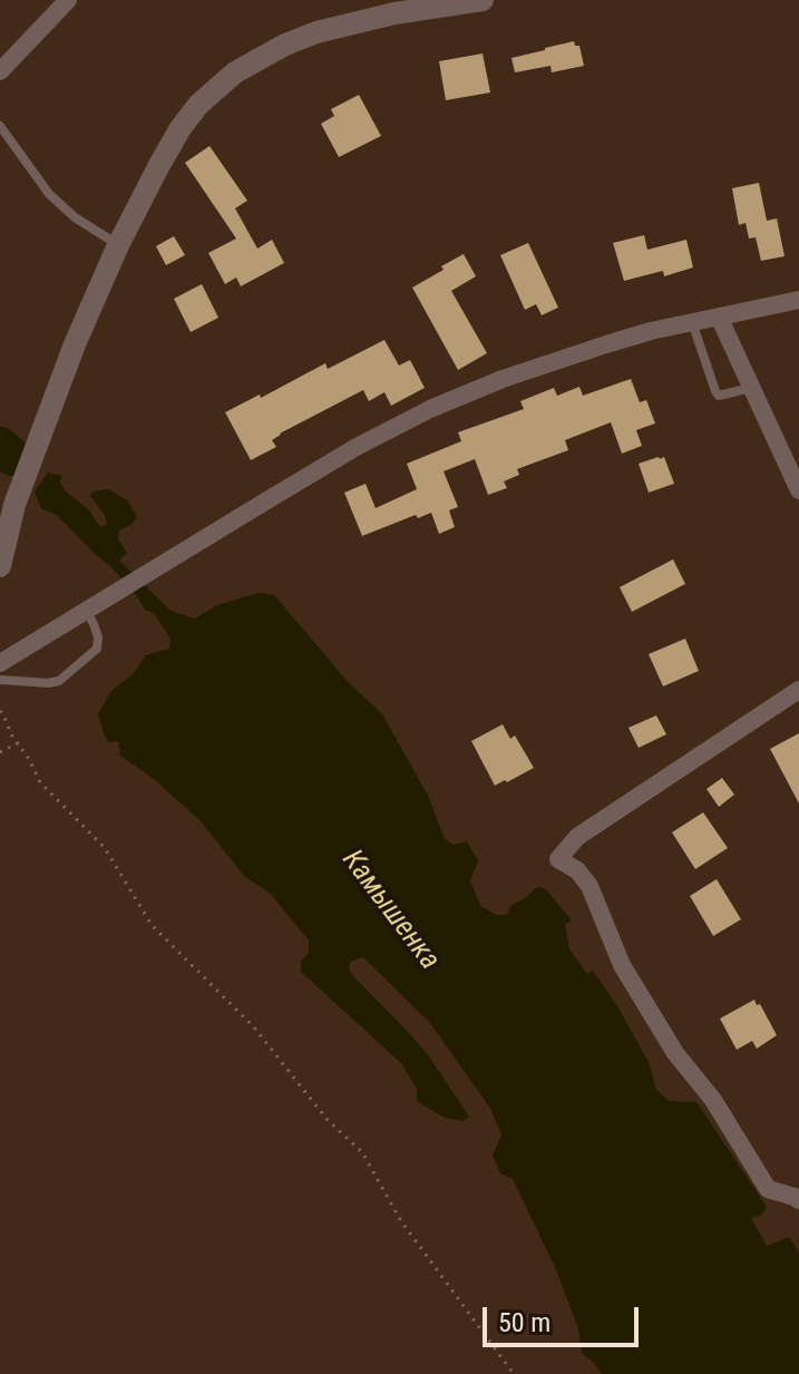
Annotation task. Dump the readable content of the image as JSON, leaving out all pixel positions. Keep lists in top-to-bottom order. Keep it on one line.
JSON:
{"water":["Камышенка"],"scale_bar":"50 m"}
